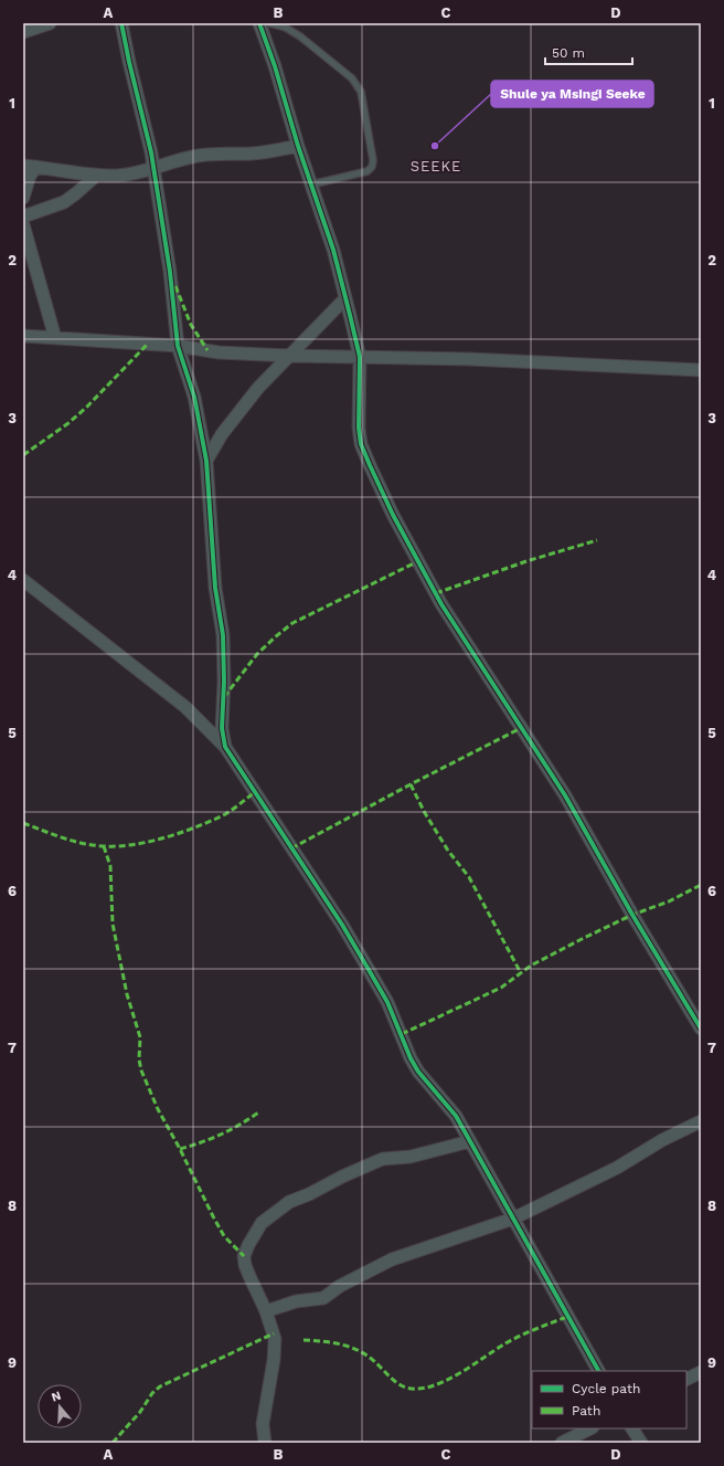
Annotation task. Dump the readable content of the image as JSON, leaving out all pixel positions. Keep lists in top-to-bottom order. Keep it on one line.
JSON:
{"districts":["SEEKE"],"places":["Shule ya Msingi Seeke"],"legend":["Cycle path","Path"],"scale_bar":"50 m","north":"top","grid":{"columns":["A","B","C","D"],"rows":["1","2","3","4","5","6","7","8","9"]}}
